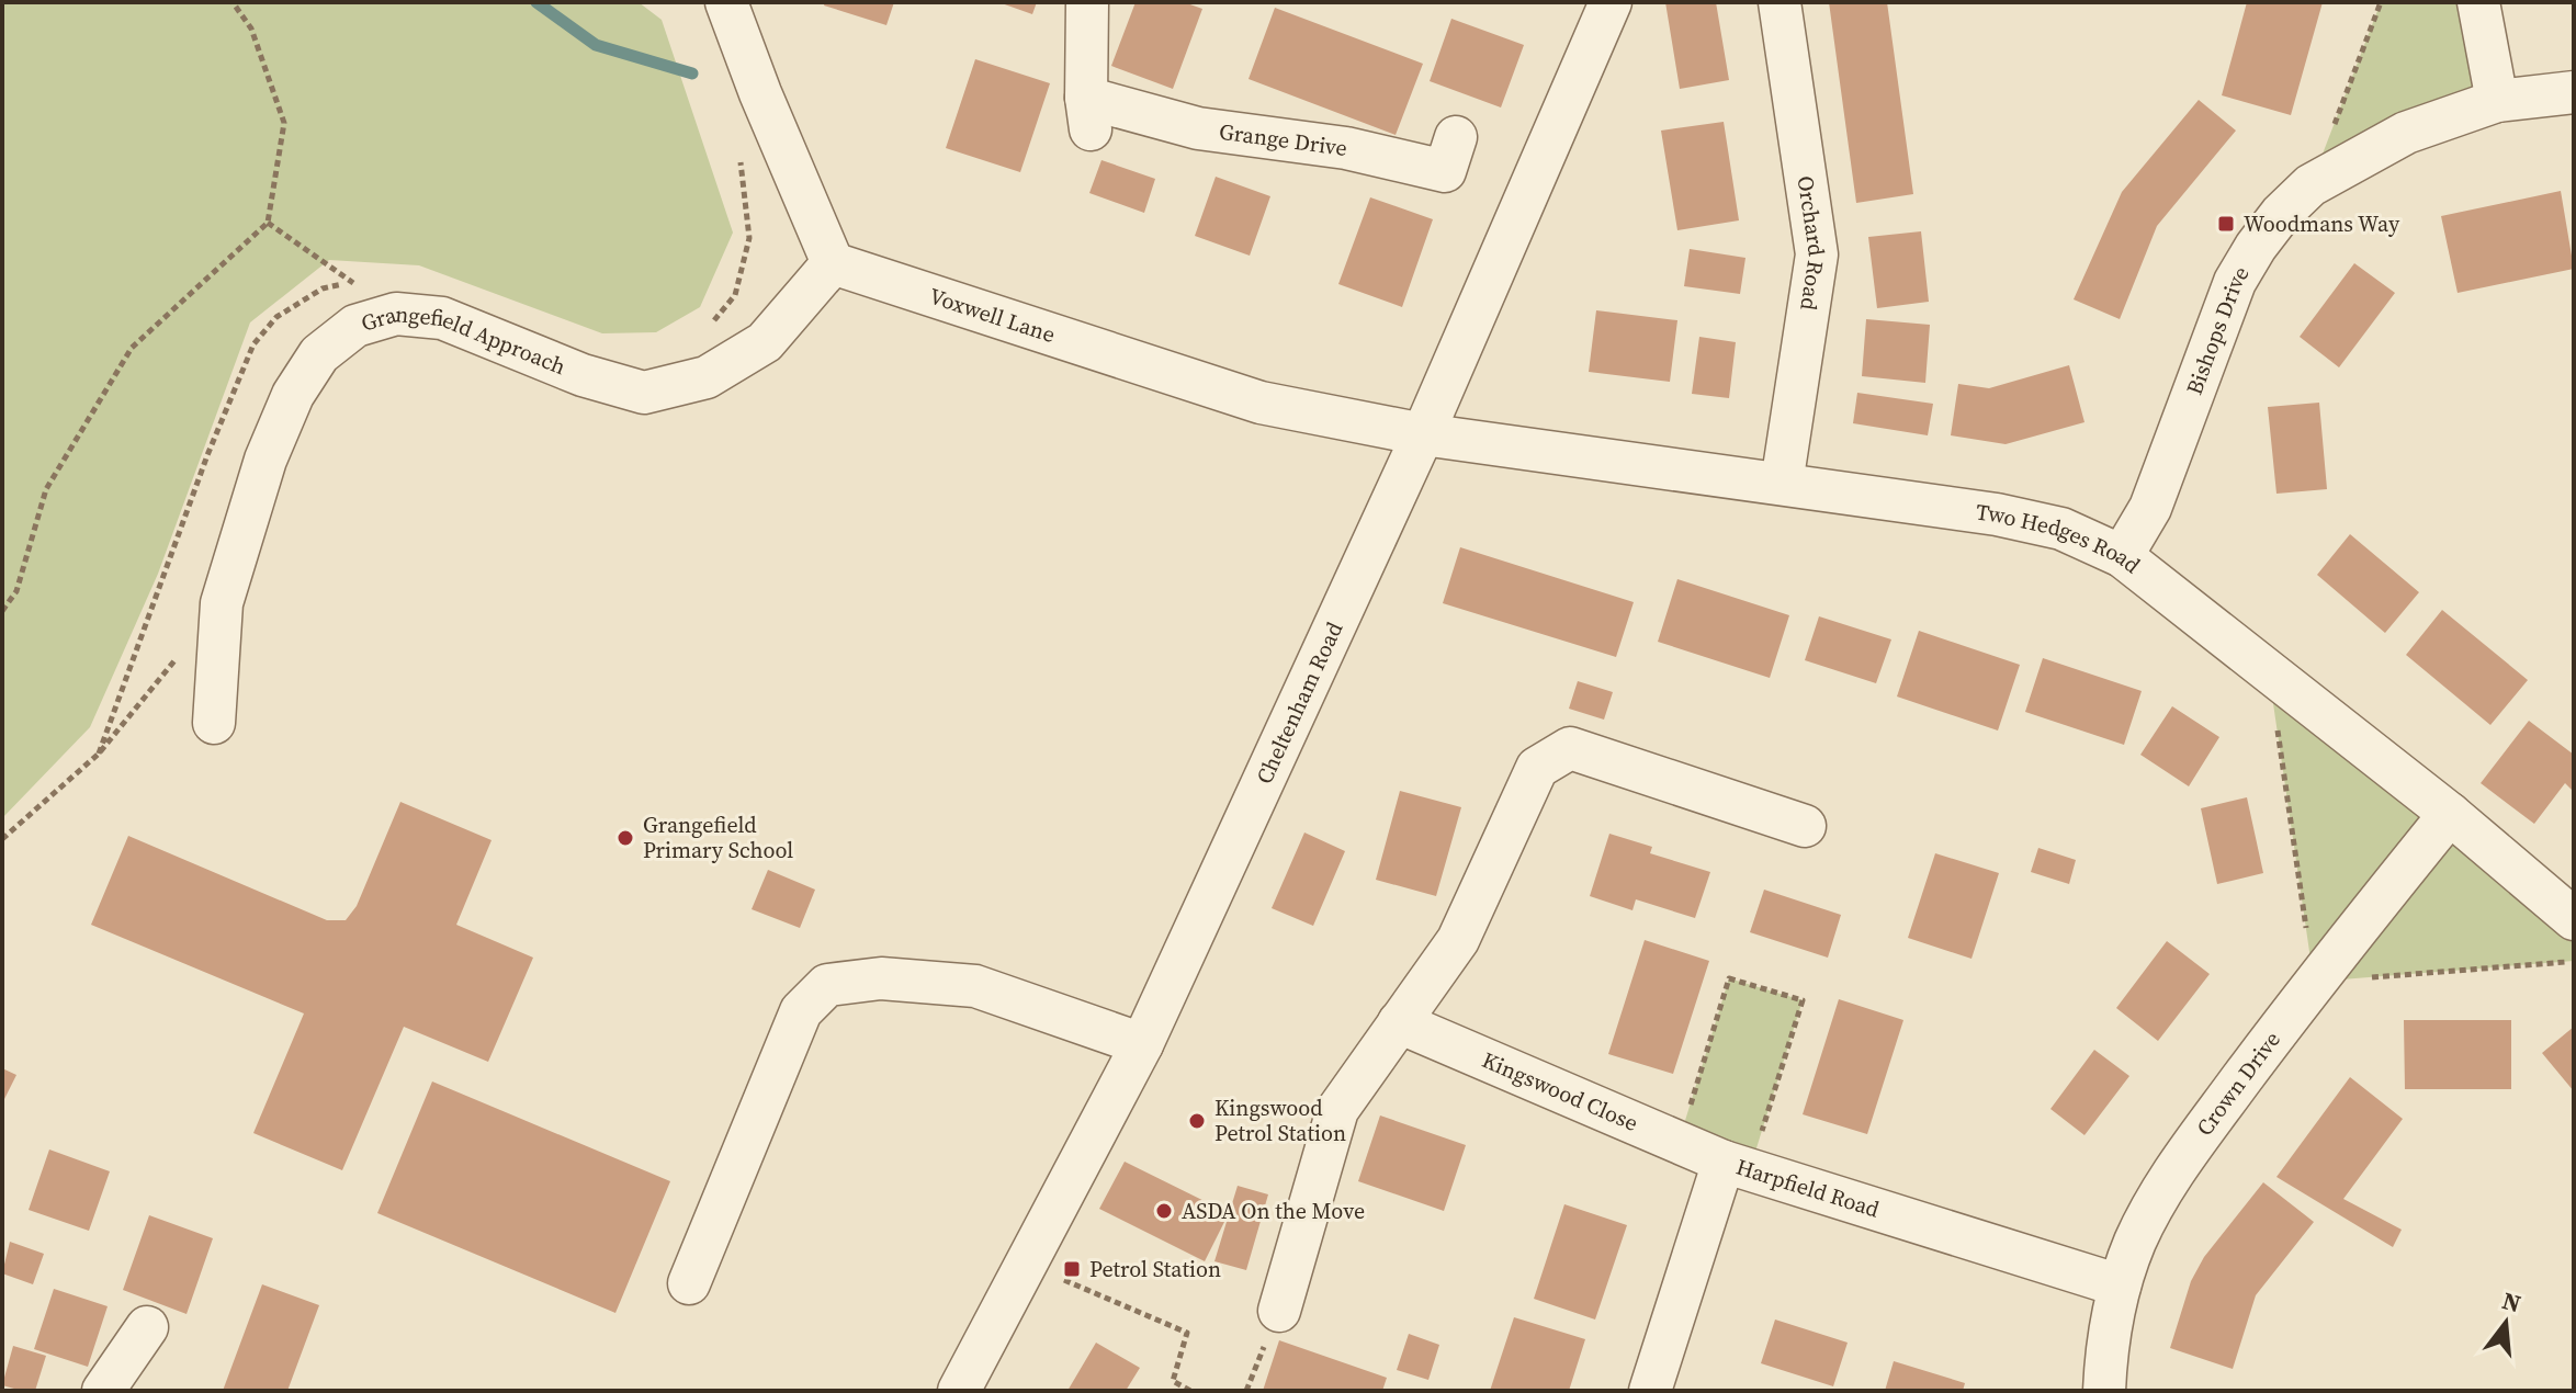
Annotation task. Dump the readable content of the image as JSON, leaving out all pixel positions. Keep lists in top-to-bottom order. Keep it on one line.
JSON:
{"streets":{"street":["Grange Drive","Orchard Road","Voxwell Lane","Bishops Drive","Grangefield Approach","Two Hedges Road","Cheltenham Road","Crown Drive","Kingswood Close","Harpfield Road"]},"crossings":[["Orchard Road","Two Hedges Road"],["Voxwell Lane","Grangefield Approach"],["Voxwell Lane","Two Hedges Road"],["Voxwell Lane","Cheltenham Road"],["Bishops Drive","Two Hedges Road"],["Two Hedges Road","Cheltenham Road"],["Two Hedges Road","Crown Drive"],["Crown Drive","Harpfield Road"],["Kingswood Close","Harpfield Road"]],"places":{"transit":["Woodmans Way","Petrol Station"],"other":["Grangefield Primary School","Kingswood Petrol Station","ASDA On the Move"]},"north":"top"}
